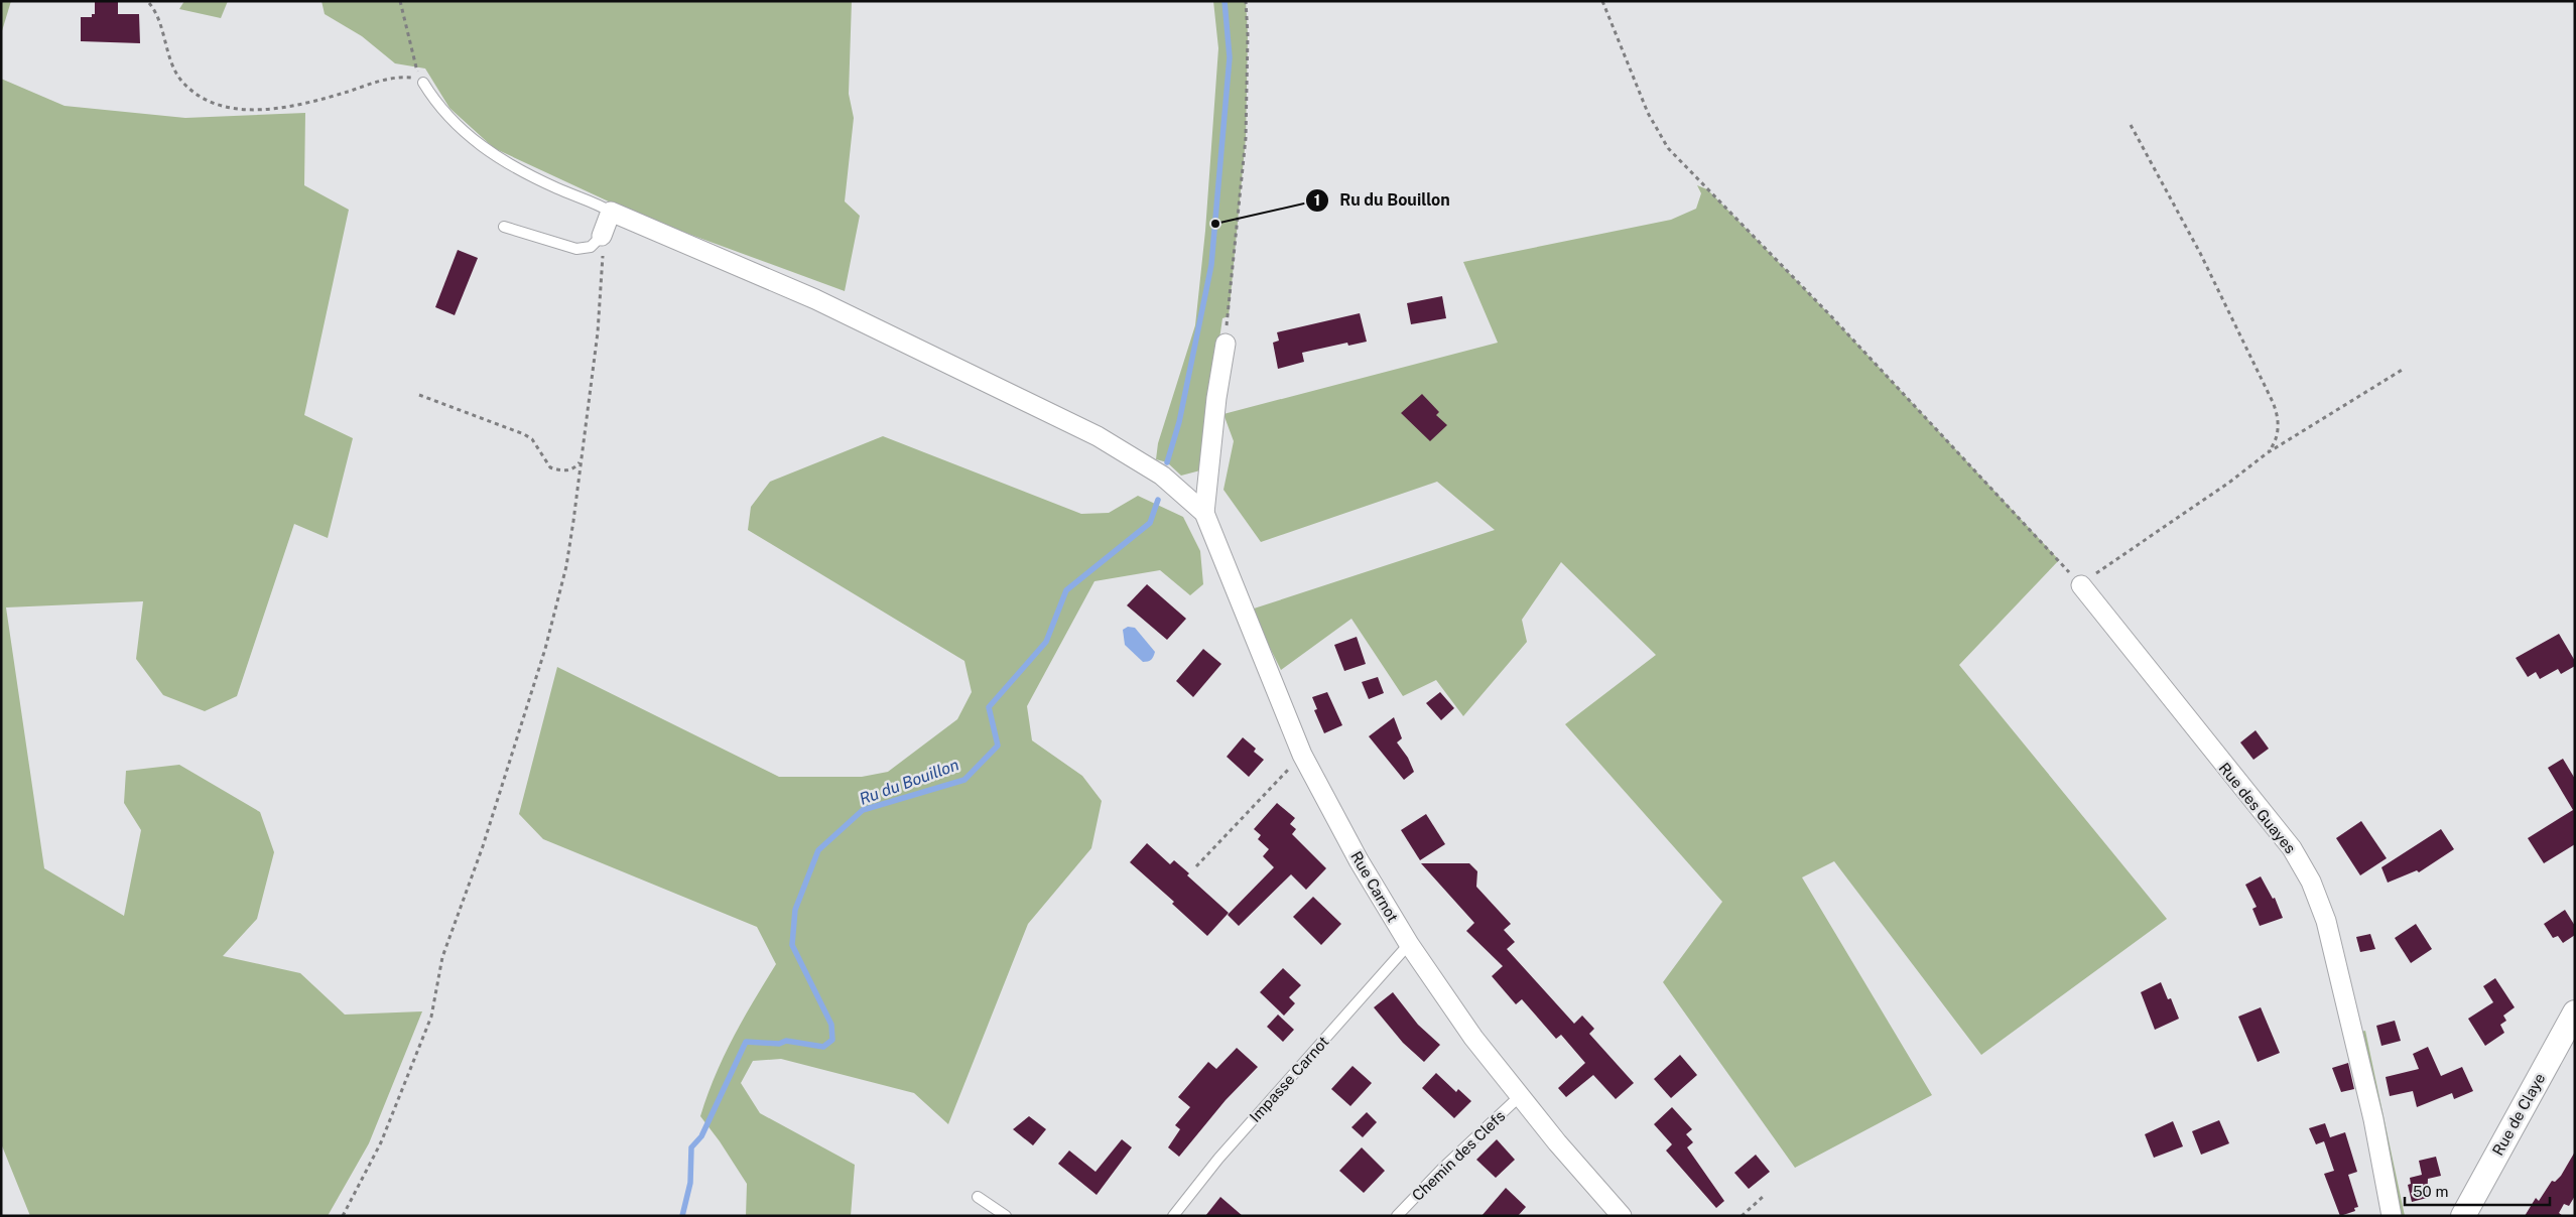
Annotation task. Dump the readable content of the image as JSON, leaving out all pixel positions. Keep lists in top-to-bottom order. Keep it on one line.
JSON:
{"streets":{"street":["Rue des Guayes","Rue Carnot","Rue de Claye"],"lane":["Impasse Carnot","Chemin des Clefs"]},"crossings":[["Rue Carnot","Impasse Carnot"],["Rue Carnot","Chemin des Clefs"]],"water":["Ru du Bouillon"],"places":["Ru du Bouillon"],"scale_bar":"50 m"}
